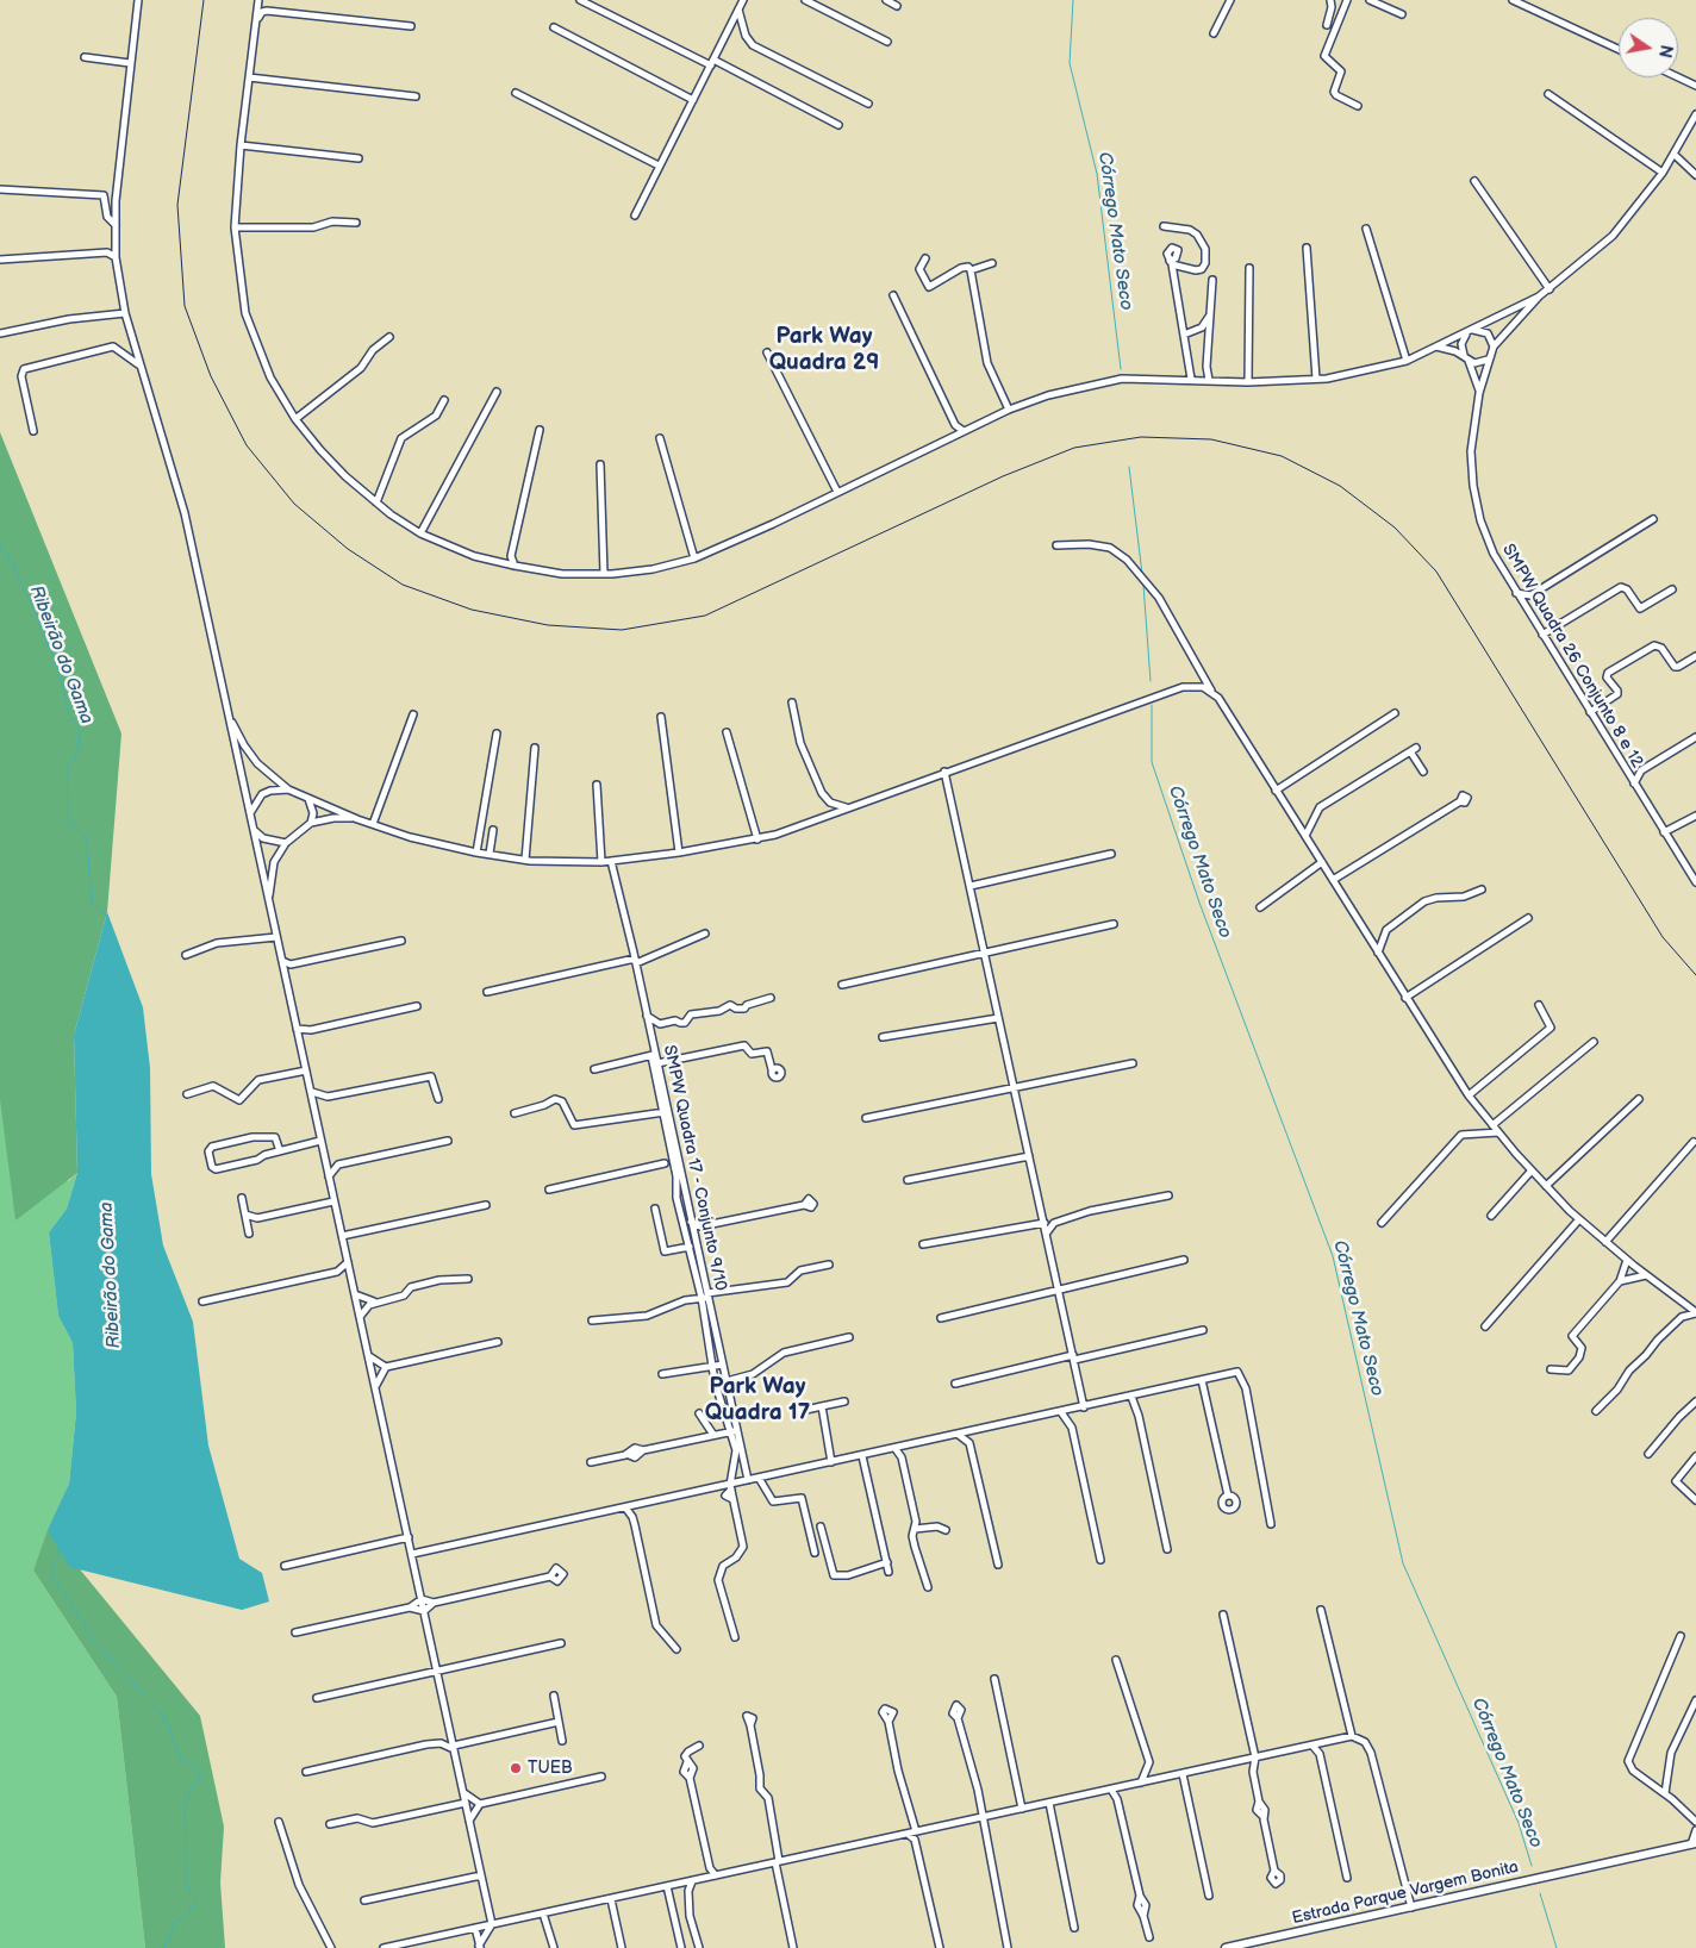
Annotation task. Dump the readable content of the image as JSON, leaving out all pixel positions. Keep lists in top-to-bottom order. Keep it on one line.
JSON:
{"streets":{"main road":["Estrada Parque Vargem Bonita"],"street":["SMPW Quadra 26 Conjunto 8 e 12","SMPW Quadra 17 - Conjunto 9/10"]},"districts":["Park Way Quadra 29","Park Way Quadra 17"],"water":["Córrego Mato Seco","Ribeirão do Gama"],"places":["TUEB"],"north":"right"}
